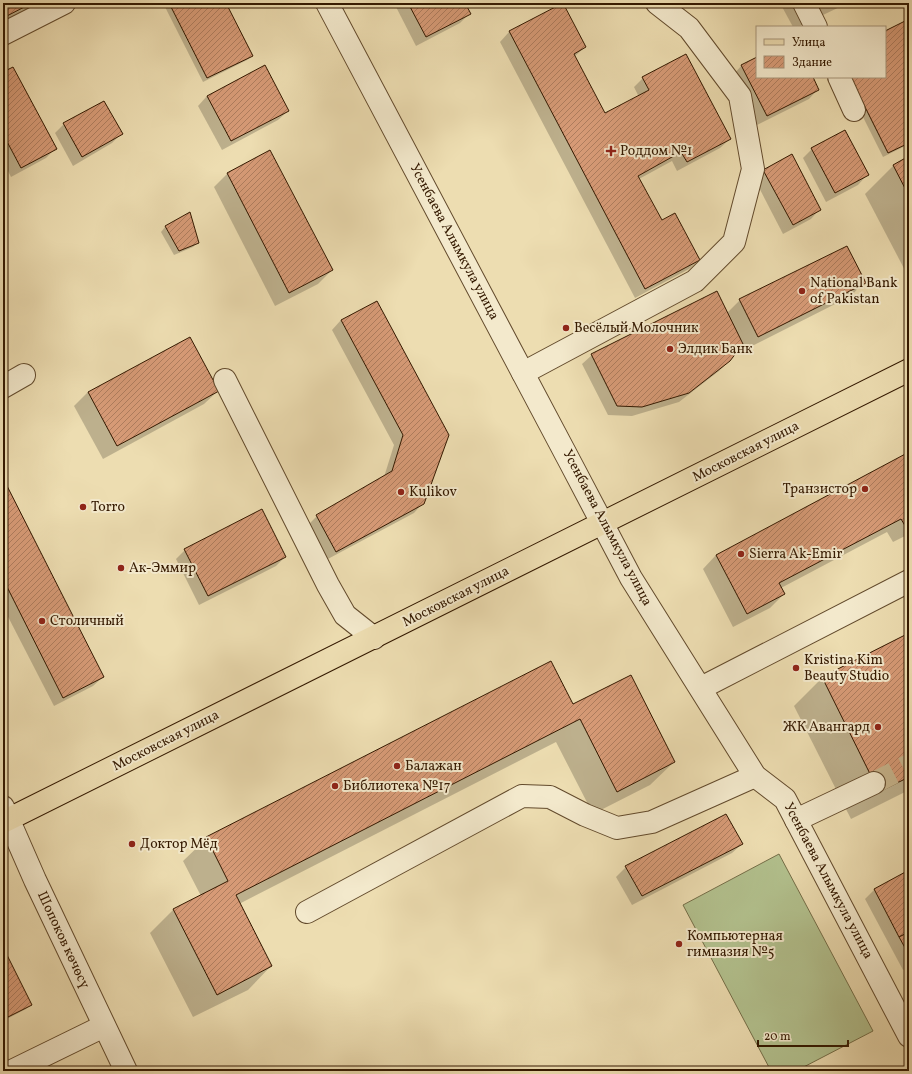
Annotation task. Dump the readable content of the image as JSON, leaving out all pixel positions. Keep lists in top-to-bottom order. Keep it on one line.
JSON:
{"streets":{"main road":["Московская улица"],"street":["Усенбаева Алымкула улица","Шопоков көчөсү"]},"crossings":[["Усенбаева Алымкула улица","Московская улица"],["Московская улица","Шопоков көчөсү"]],"places":{"health":["Роддом №1"],"other":["National Bank of Pakistan","Весёлый Молочник","Элдик Банк","Транзистор","Kulikov","Torro","Sierra Ak-Emir","Ак-Эммир","Столичный","Kristina Kim Beauty Studio","ЖК Авангард","Балажан","Библиотека №17","Доктор Мёд","Компьютерная гимназия №5"]},"legend":["Улица","Здание"],"scale_bar":"20 m"}
